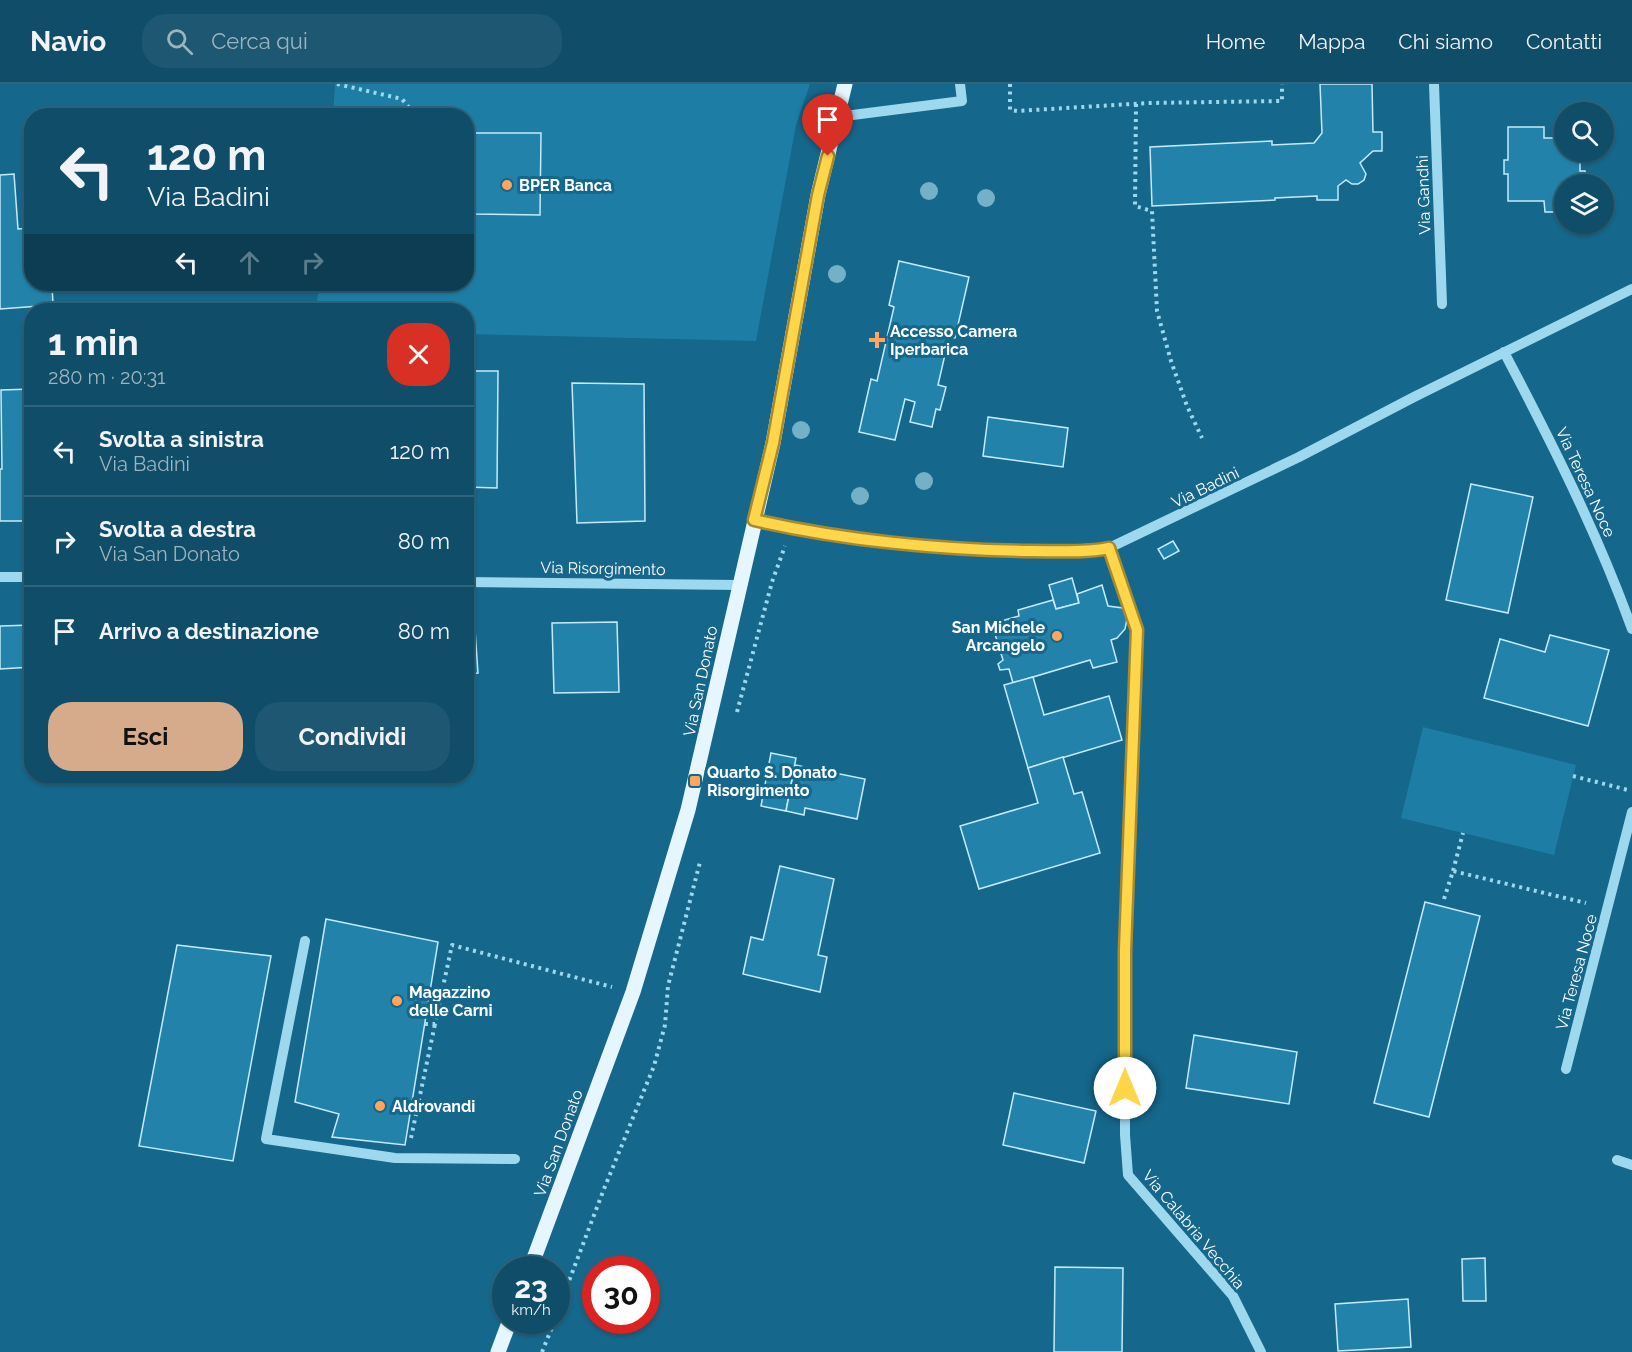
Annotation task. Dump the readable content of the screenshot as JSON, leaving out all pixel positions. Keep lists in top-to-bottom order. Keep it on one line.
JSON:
{"streets":{"main road":["Via San Donato"],"street":["Via Gandhi","Via Teresa Noce","Via Badini","Via Risorgimento","Via Calabria Vecchia"]},"crossings":[["Via Teresa Noce","Via Badini"],["Via Badini","Via San Donato"],["Via Badini","Via Calabria Vecchia"],["Via Risorgimento","Via San Donato"]],"places":{"other":["BPER Banca","San Michele Arcangelo","Magazzino delle Carni","Aldrovandi"],"health":["Accesso Camera Iperbarica"],"transit":["Quarto S. Donato Risorgimento"]},"page":{"header":"Navio","search":"Cerca qui","nav":["Home","Mappa","Chi siamo","Contatti"],"turn":["120 m","Via Badini"],"heading":["1 min","280 m · 20:31"],"list":[{"name":"Svolta a sinistra","note":"Via Badini","value":"120 m"},{"name":"Svolta a destra","note":"Via San Donato","value":"80 m"},{"name":"Arrivo a destinazione","value":"80 m"}],"buttons":["Esci","Condividi"],"speed":"23 km/h","limit":"30"}}
